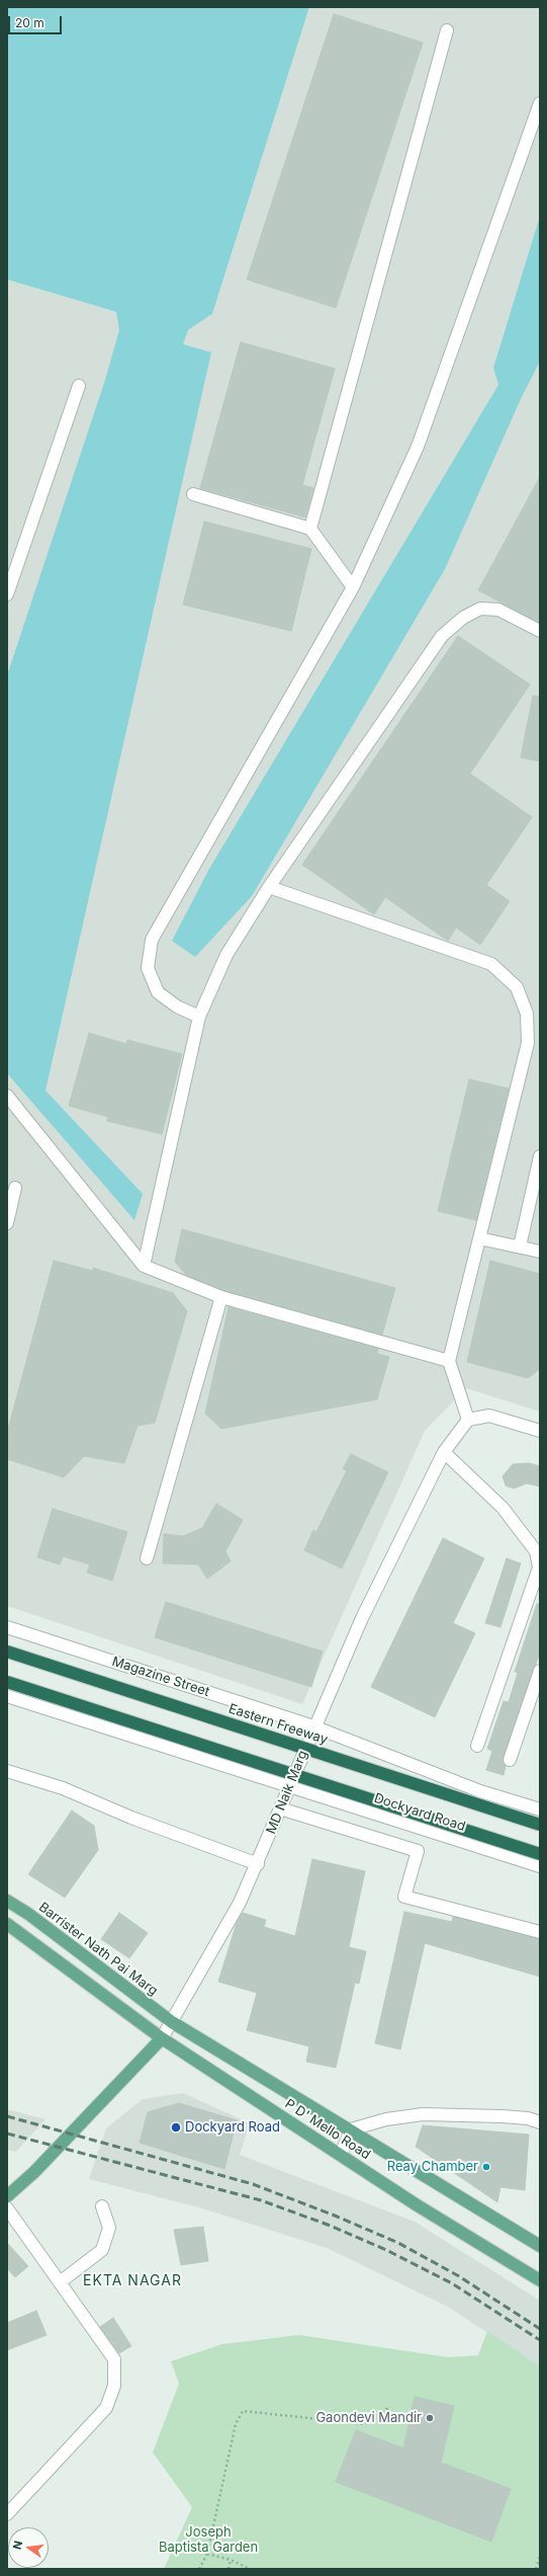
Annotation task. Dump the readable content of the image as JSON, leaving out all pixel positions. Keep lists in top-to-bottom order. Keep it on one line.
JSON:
{"streets":{"highway":["Eastern Freeway"],"main road":["Barrister Nath Pai Marg","P D' Mello Road"],"street":["Magazine Street","MD Naik Marg","Dockyard Road"]},"crossings":[["Magazine Street","MD Naik Marg"],["MD Naik Marg","Dockyard Road"],["MD Naik Marg","Barrister Nath Pai Marg"],["MD Naik Marg","P D' Mello Road"],["Barrister Nath Pai Marg","P D' Mello Road"]],"districts":["EKTA NAGAR"],"parks":["Joseph Baptista Garden"],"places":["Dockyard Road","Reay Chamber","Gaondevi Mandir"],"scale_bar":"20 m","north":"left"}
